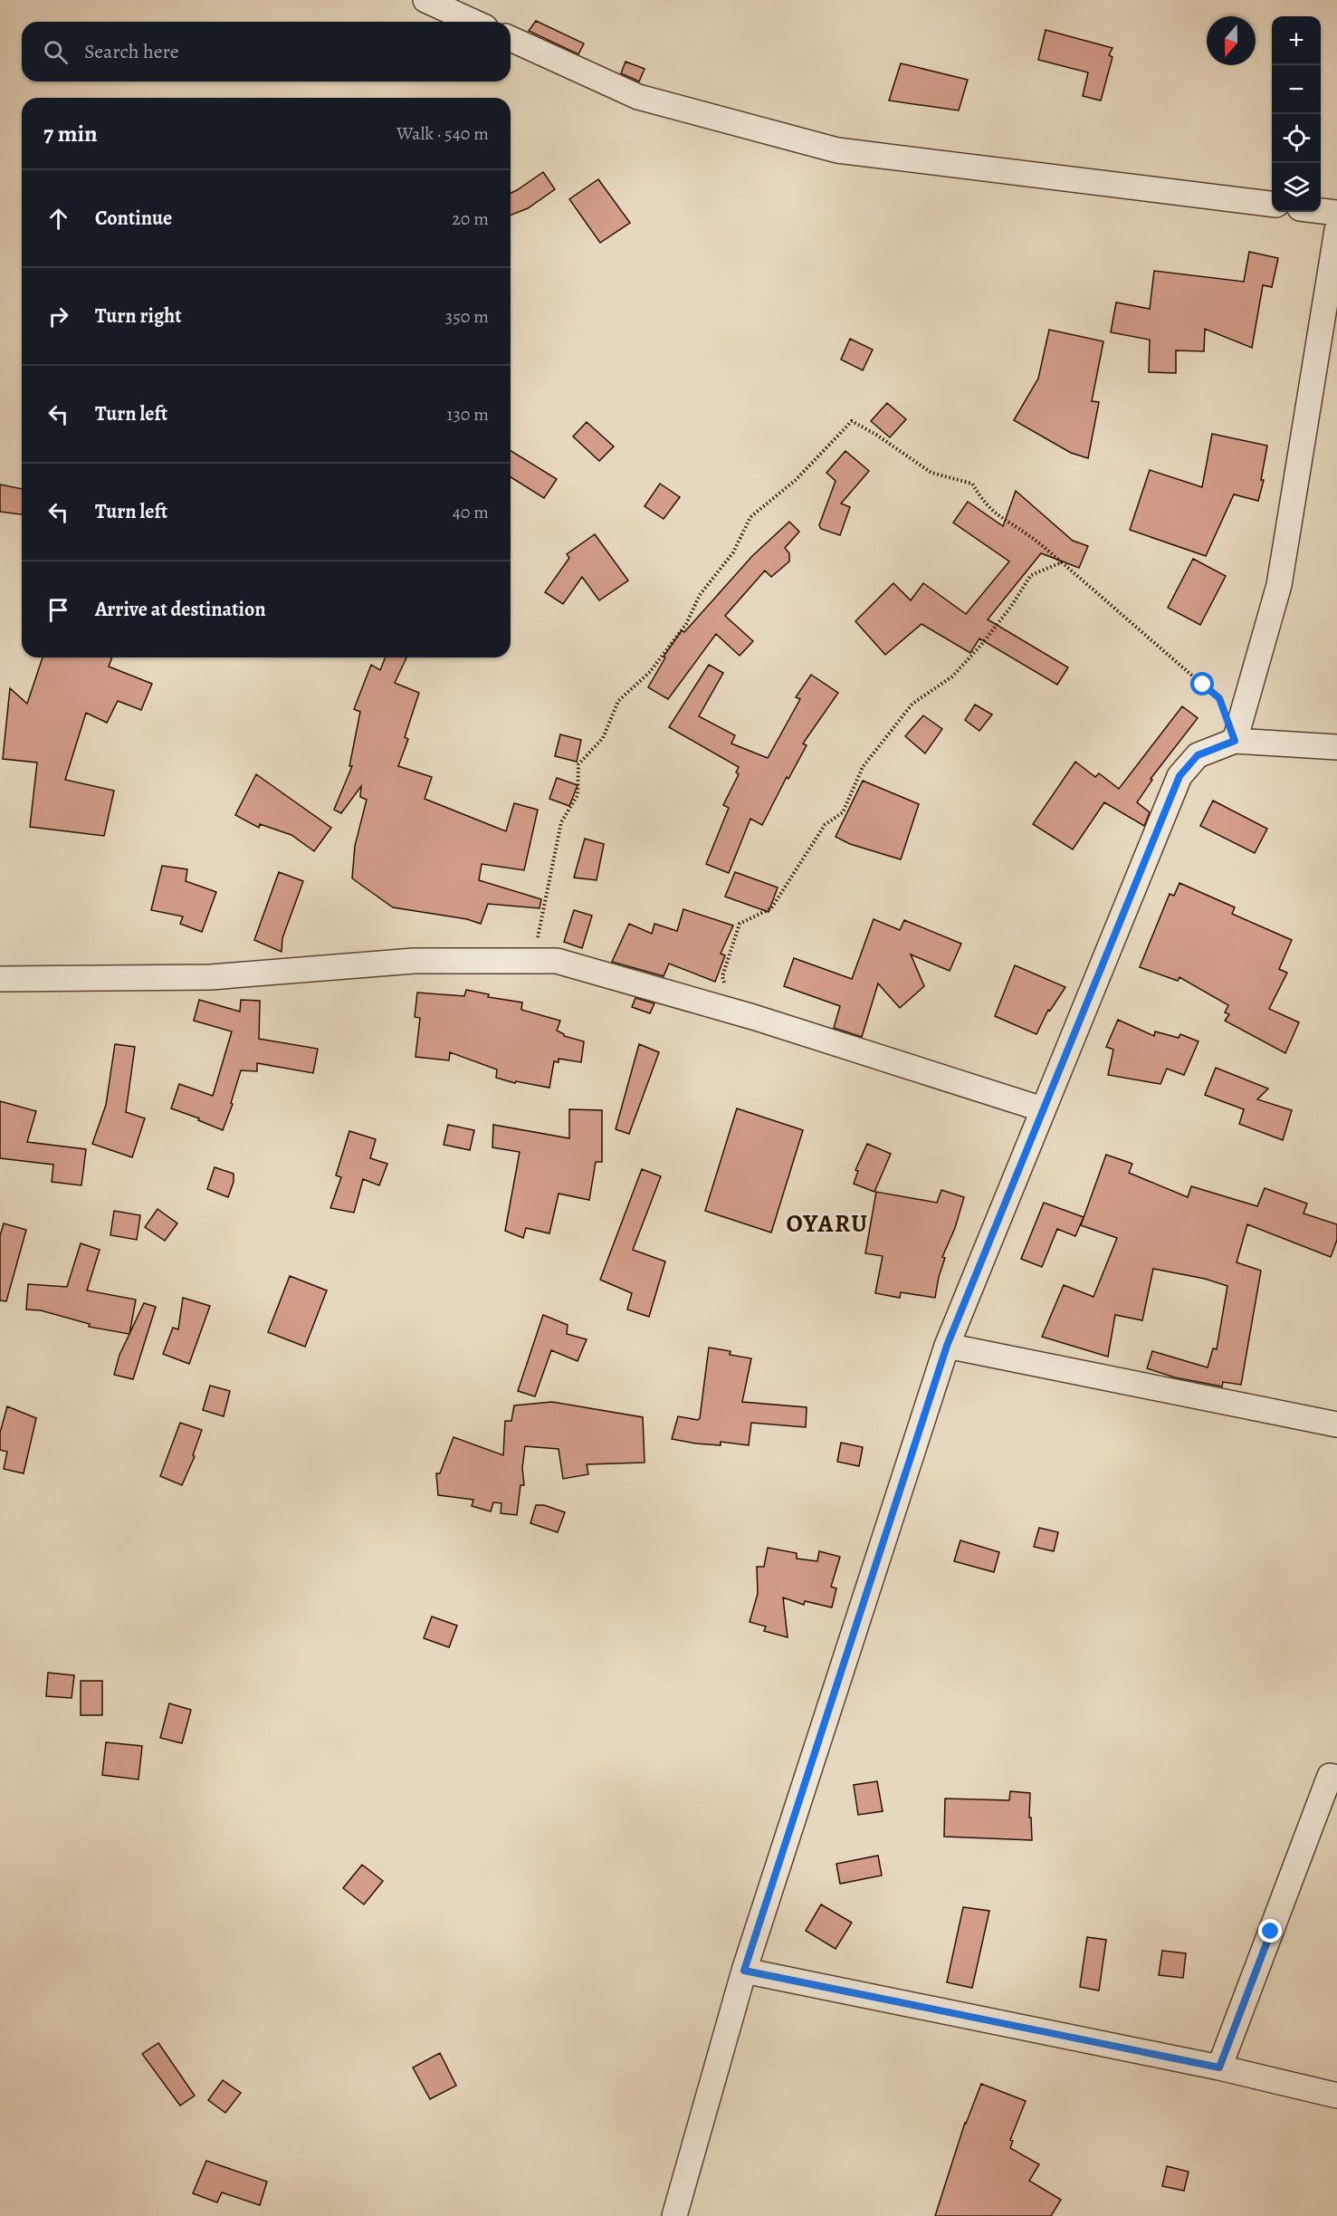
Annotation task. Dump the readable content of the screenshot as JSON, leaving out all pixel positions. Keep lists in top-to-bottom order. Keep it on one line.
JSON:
{"districts":["OYARU"],"north":"bottom","page":{"map_buttons":["+","−"],"search":"Search here","heading":["7 min","Walk · 540 m"],"list":[["Continue","20 m"],["Turn right","350 m"],["Turn left","130 m"],["Turn left","40 m"],"Arrive at destination"]}}
